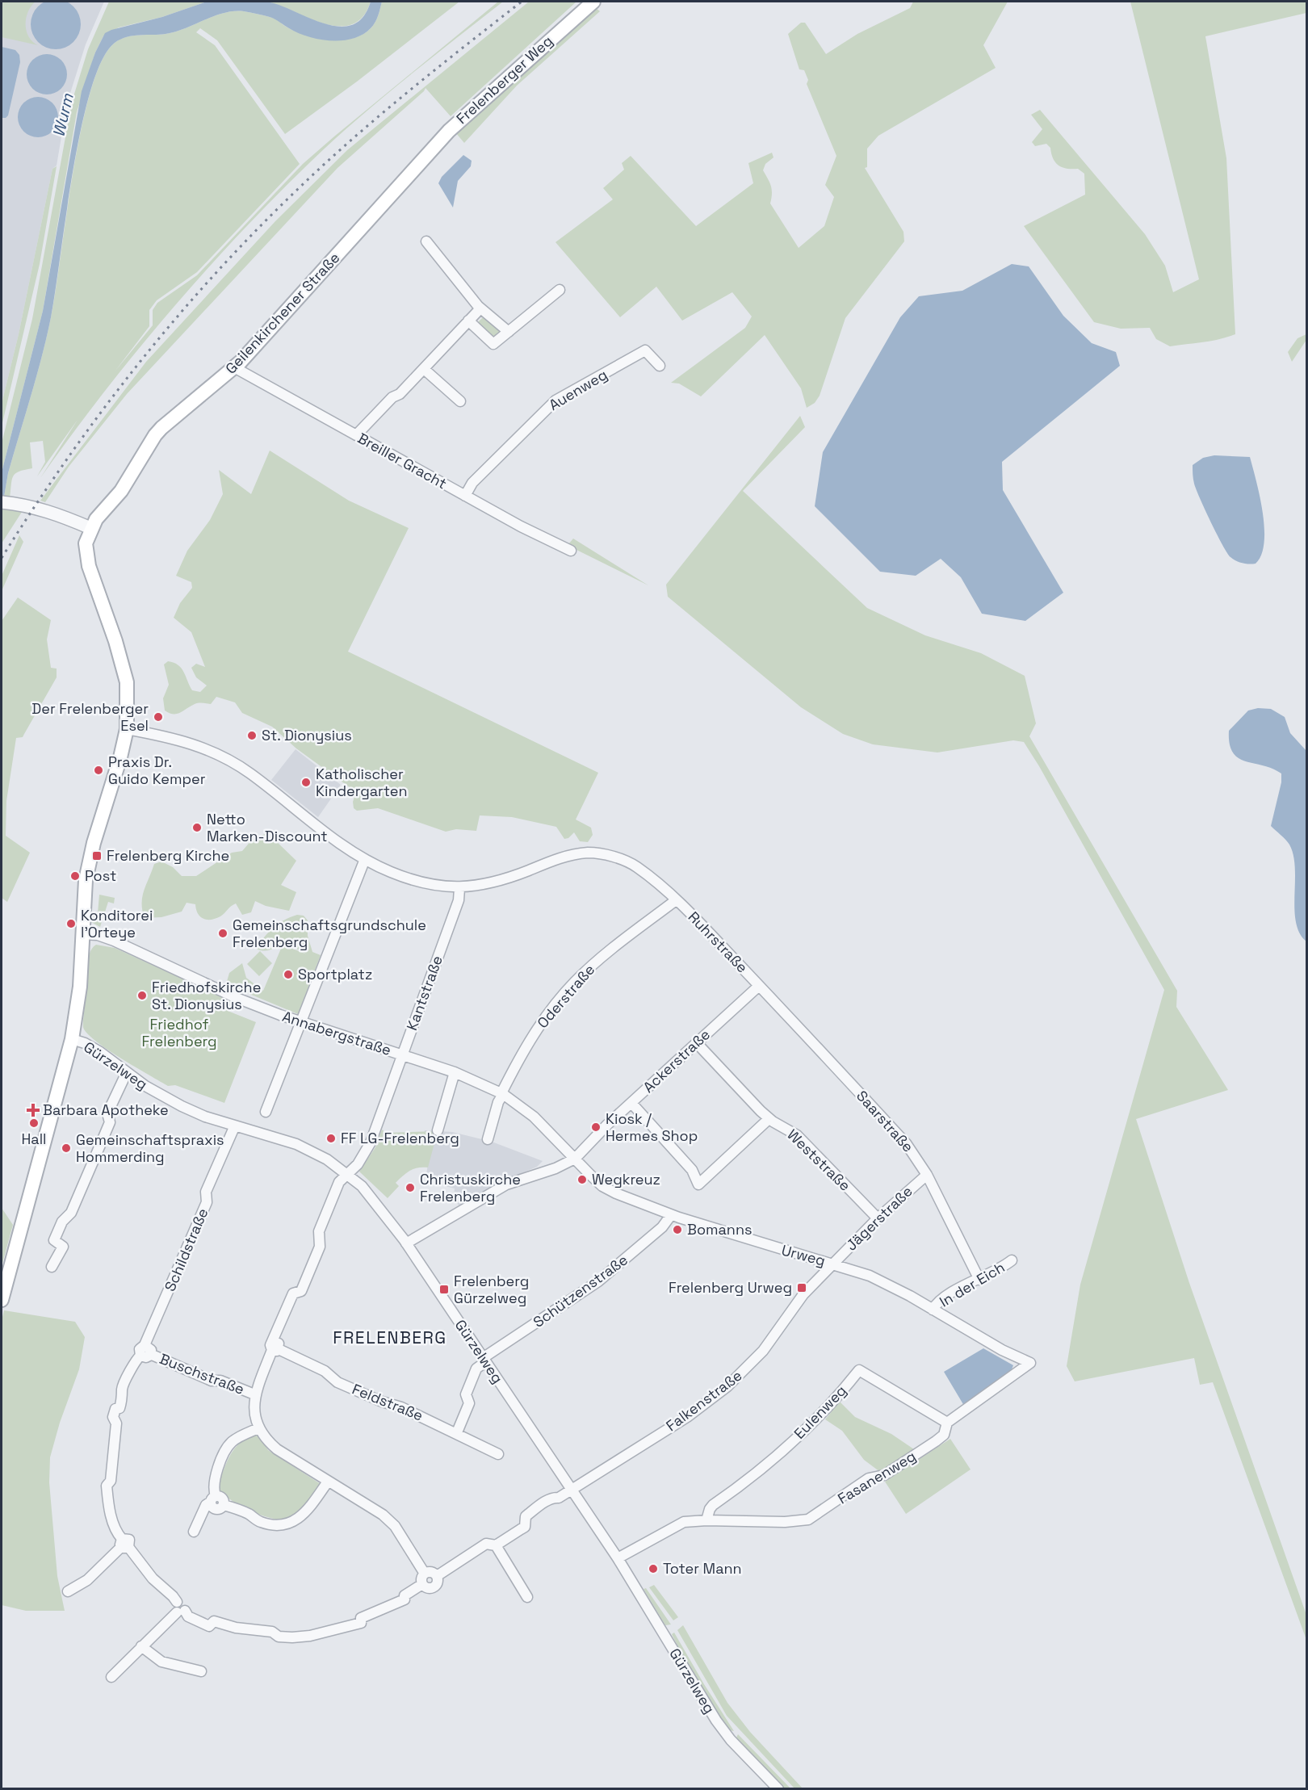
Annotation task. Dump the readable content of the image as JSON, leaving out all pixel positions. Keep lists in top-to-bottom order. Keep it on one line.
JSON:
{"streets":{"main road":["Frelenberger Weg","Geilenkirchener Straße"],"street":["Auenweg","Breiller Gracht","Ruhrstraße","Kantstraße","Oderstraße","Annabergstraße","Ackerstraße","Gürzelweg","Saarstraße","Weststraße","Jägerstraße","Schildstraße","Urweg","In der Eich","Schützenstraße","Buschstraße","Falkenstraße","Feldstraße","Eulenweg","Fasanenweg"]},"crossings":[["Frelenberger Weg","Geilenkirchener Straße"],["Geilenkirchener Straße","Breiller Gracht"],["Geilenkirchener Straße","Ruhrstraße"],["Geilenkirchener Straße","Annabergstraße"],["Geilenkirchener Straße","Gürzelweg"],["Auenweg","Breiller Gracht"],["Ruhrstraße","Kantstraße"],["Ruhrstraße","Oderstraße"],["Ruhrstraße","Ackerstraße"],["Ruhrstraße","Saarstraße"],["Kantstraße","Annabergstraße"],["Kantstraße","Gürzelweg"],["Kantstraße","Feldstraße"],["Oderstraße","Annabergstraße"],["Annabergstraße","Ackerstraße"],["Annabergstraße","Urweg"],["Ackerstraße","Gürzelweg"],["Ackerstraße","Saarstraße"],["Ackerstraße","Weststraße"],["Ackerstraße","Urweg"],["Gürzelweg","Schildstraße"],["Gürzelweg","Schützenstraße"],["Gürzelweg","Falkenstraße"],["Gürzelweg","Fasanenweg"],["Saarstraße","Jägerstraße"],["Saarstraße","In der Eich"],["Weststraße","Jägerstraße"],["Jägerstraße","Urweg"],["Jägerstraße","Falkenstraße"],["Schildstraße","Buschstraße"],["Schildstraße","Falkenstraße"],["Urweg","In der Eich"],["Urweg","Schützenstraße"],["Urweg","Falkenstraße"],["Urweg","Fasanenweg"],["Eulenweg","Fasanenweg"]],"districts":["FRELENBERG"],"water":["Wurm"],"parks":["Friedhof Frelenberg"],"places":{"other":["Der Frelenberger Esel","St. Dionysius","Praxis Dr. Guido Kemper","Katholischer Kindergarten","Netto Marken-Discount","Post","Konditorei l'Orteye","Gemeinschaftsgrundschule Frelenberg","Sportplatz","Friedhofskirche St. Dionysius","Hall","Kiosk / Hermes Shop","FF LG-Frelenberg","Gemeinschaftspraxis Hommerding","Wegkreuz","Christuskirche Frelenberg","Bomanns","Toter Mann"],"transit":["Frelenberg Kirche","Frelenberg Urweg","Frelenberg Gürzelweg"],"health":["Barbara Apotheke"]}}
